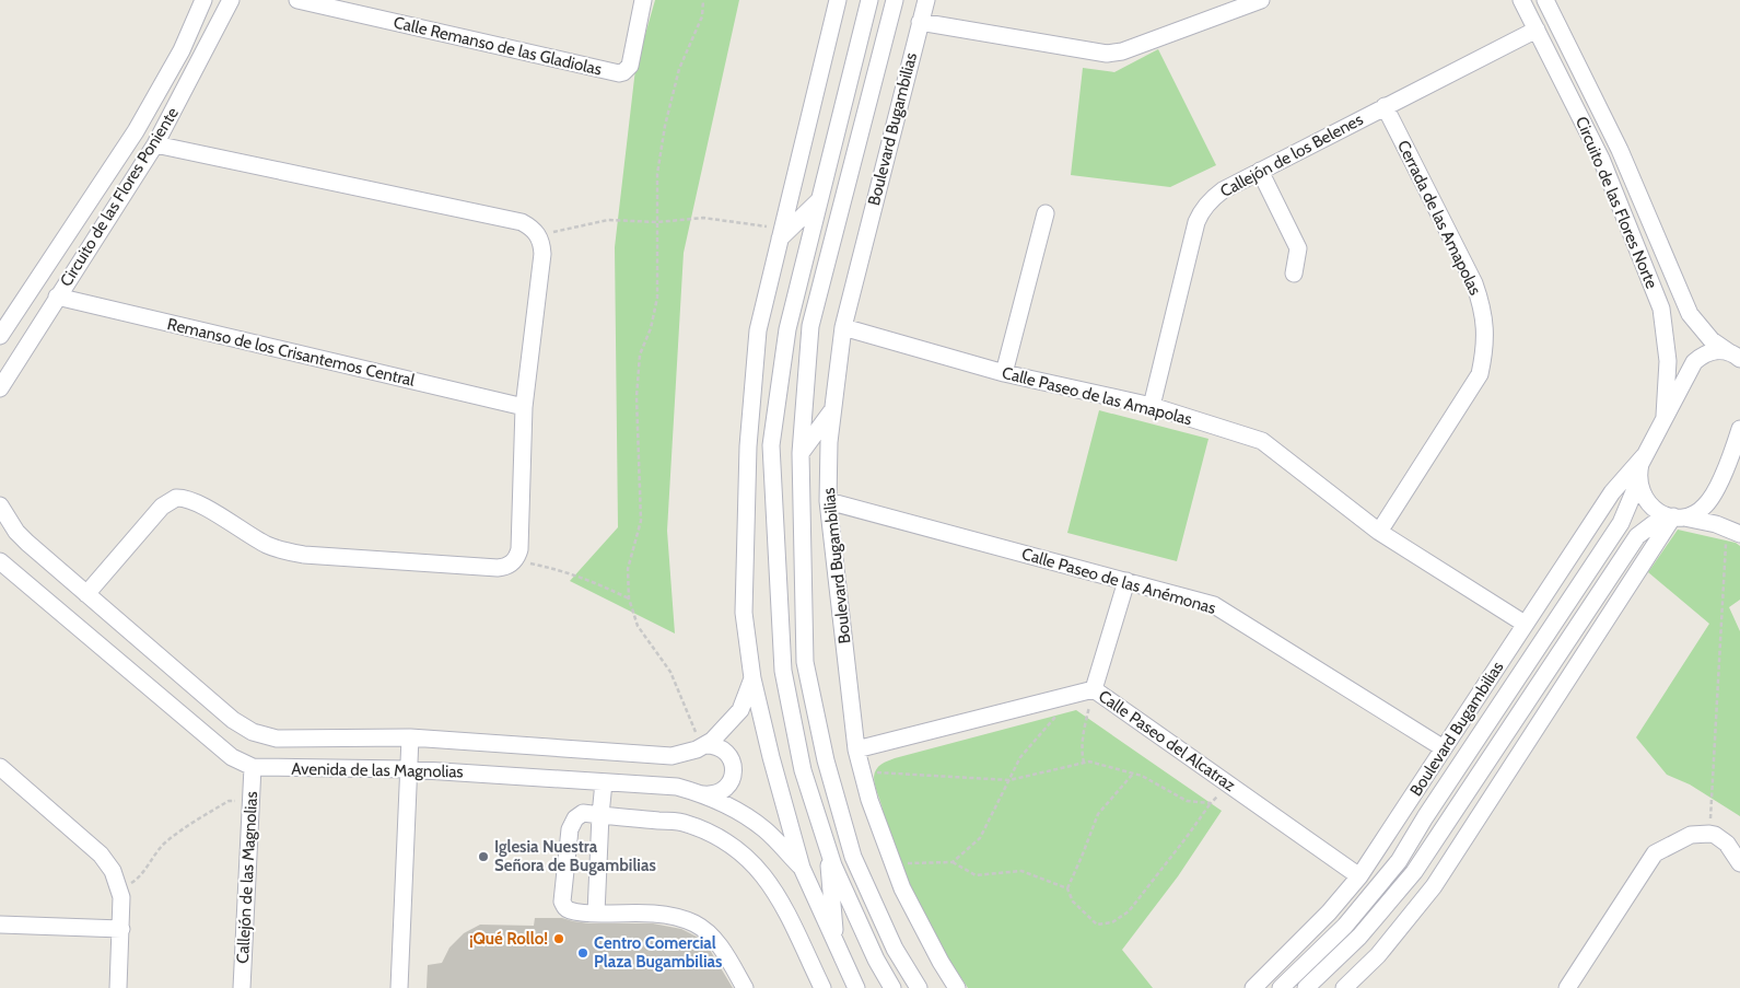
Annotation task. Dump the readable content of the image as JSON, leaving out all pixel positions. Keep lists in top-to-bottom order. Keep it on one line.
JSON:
{"streets":{"street":["Calle Remanso de las Gladiolas","Boulevard Bugambilias","Callejón de los Belenes","Circuito de las Flores Poniente","Circuito de las Flores Norte","Cerrada de las Amapolas","Remanso de los Crisantemos Central","Calle Paseo de las Amapolas","Calle Paseo de las Anémonas","Calle Paseo del Alcatraz","Avenida de las Magnolias","Callejón de las Magnolias"]},"crossings":[["Boulevard Bugambilias","Calle Paseo de las Amapolas"],["Boulevard Bugambilias","Calle Paseo de las Anémonas"],["Boulevard Bugambilias","Calle Paseo del Alcatraz"],["Callejón de los Belenes","Circuito de las Flores Norte"],["Callejón de los Belenes","Cerrada de las Amapolas"],["Callejón de los Belenes","Calle Paseo de las Amapolas"],["Circuito de las Flores Poniente","Remanso de los Crisantemos Central"],["Cerrada de las Amapolas","Calle Paseo de las Amapolas"],["Avenida de las Magnolias","Callejón de las Magnolias"]],"places":["Iglesia Nuestra Señora de Bugambilias","¡Qué Rollo!","Centro Comercial Plaza Bugambilias"]}
